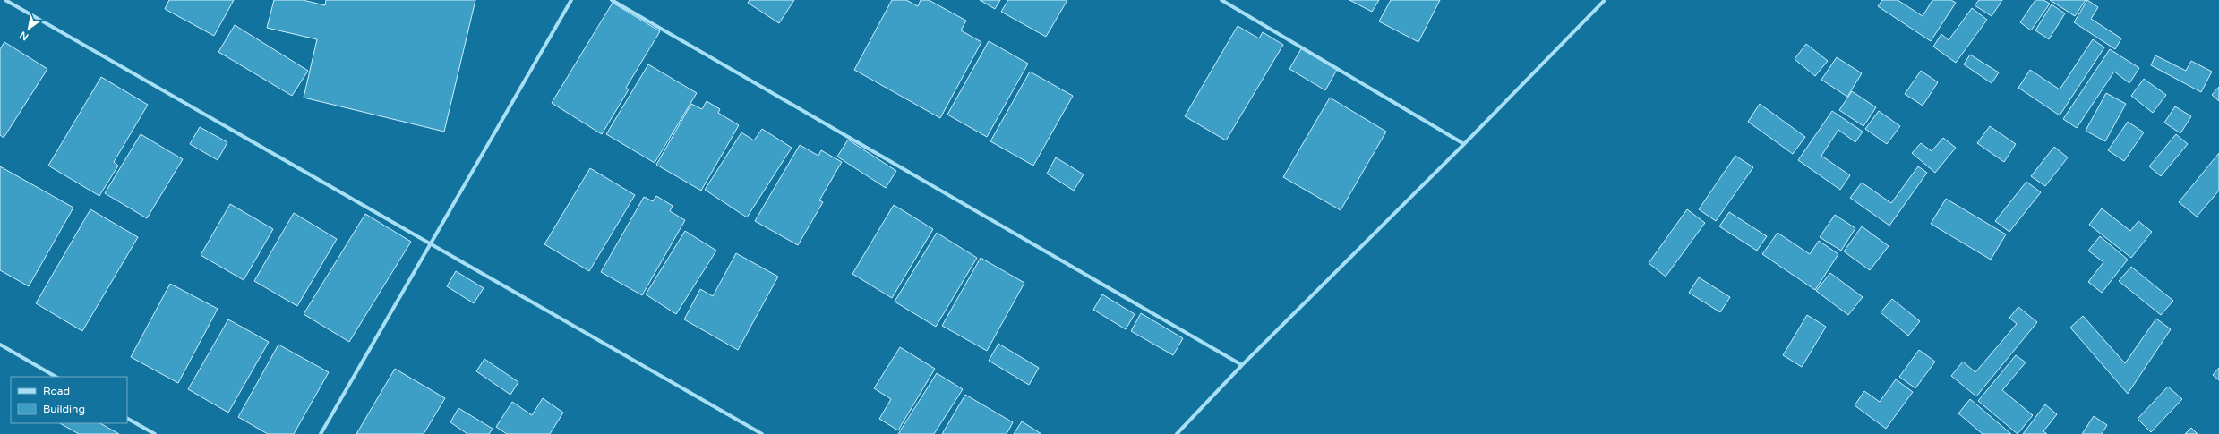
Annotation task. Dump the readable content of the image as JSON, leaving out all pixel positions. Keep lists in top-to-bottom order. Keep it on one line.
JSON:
{"legend":["Road","Building"],"north":"bottom left"}
